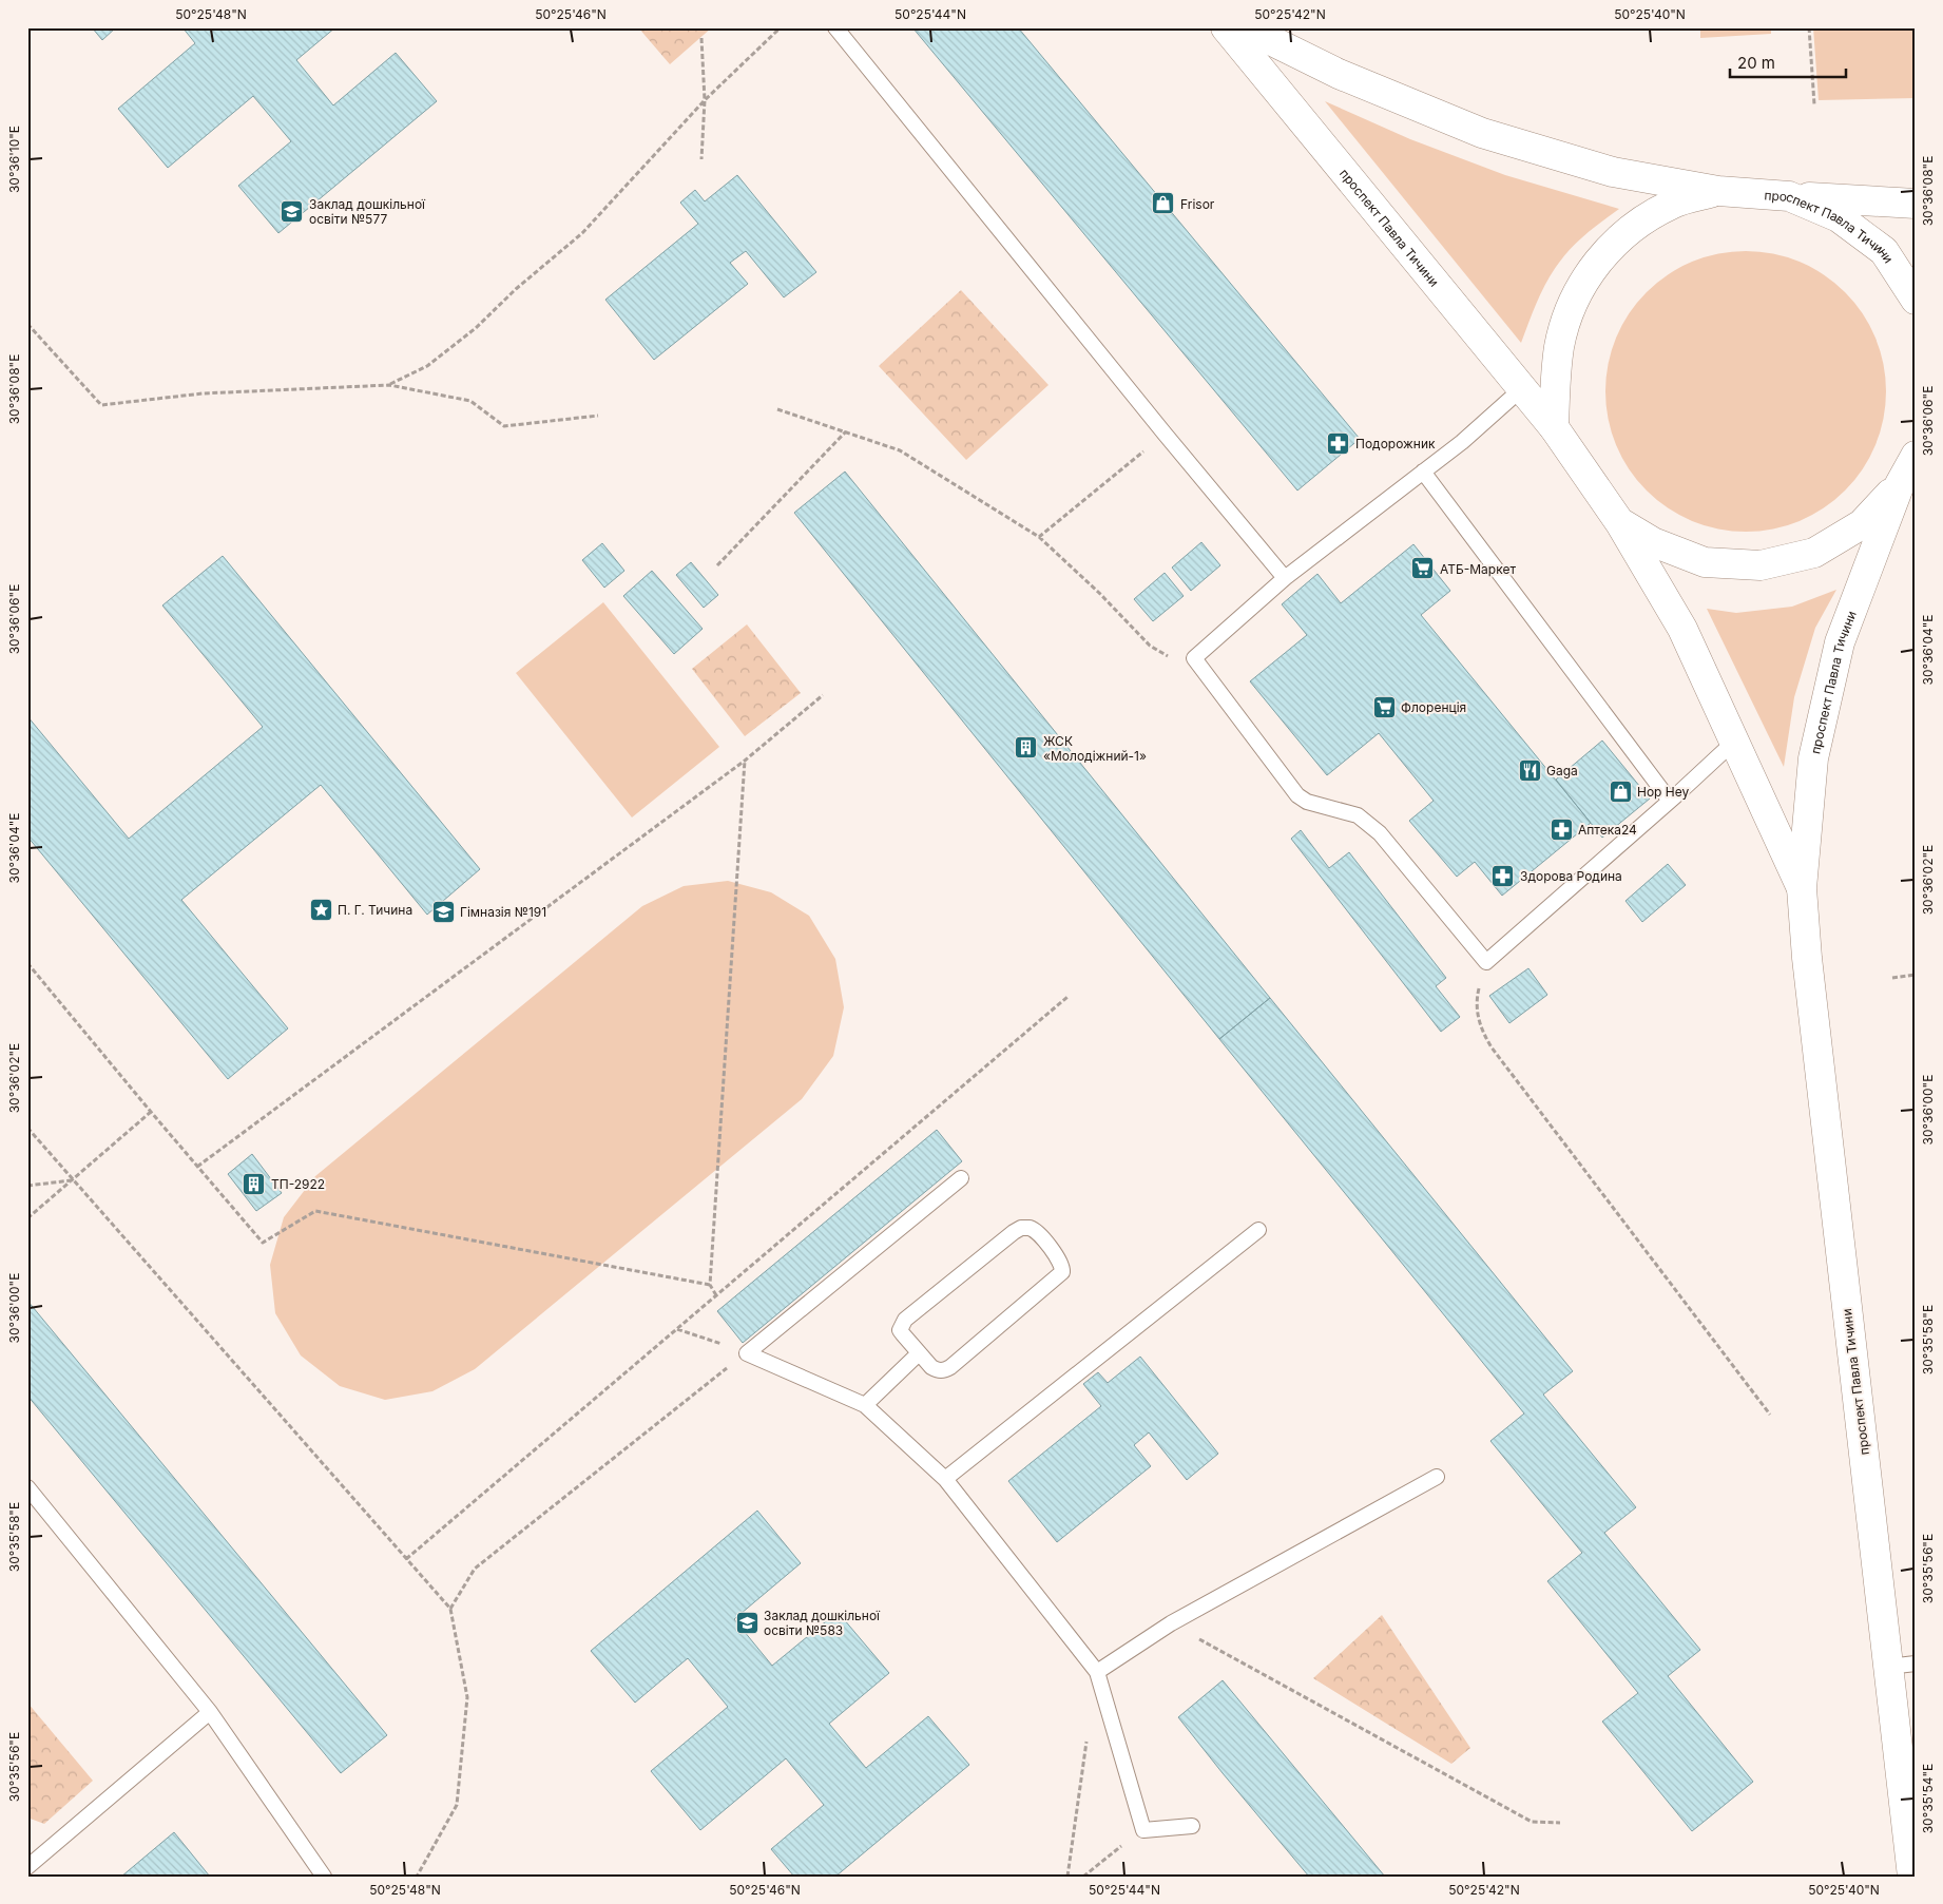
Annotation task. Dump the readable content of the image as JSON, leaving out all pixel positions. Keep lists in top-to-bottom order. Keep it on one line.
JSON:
{"streets":{"street":["проспект Павла Тичини"]},"places":{"shop":["Frisor","Hop Hey"],"school or university":["Заклад дошкільної освіти №577","Гімназія №191","Заклад дошкільної освіти №583"],"pharmacy":["Подорожник","Аптека24","Здорова Родина"],"supermarket":["АТБ-Маркет","Флоренція"],"building":["ЖСК «Молодіжний-1»","ТП-2922"],"restaurant":["Gaga"],"place":["П. Г. Тичина"]},"scale_bar":"20 m","coordinates":["50°25'48\"N","50°25'46\"N","50°25'44\"N","50°25'42\"N","50°25'40\"N","30°36'10\"E","30°36'08\"E","30°36'06\"E","30°36'04\"E","30°36'02\"E","30°36'00\"E","30°35'58\"E","30°35'56\"E","30°35'54\"E"]}
